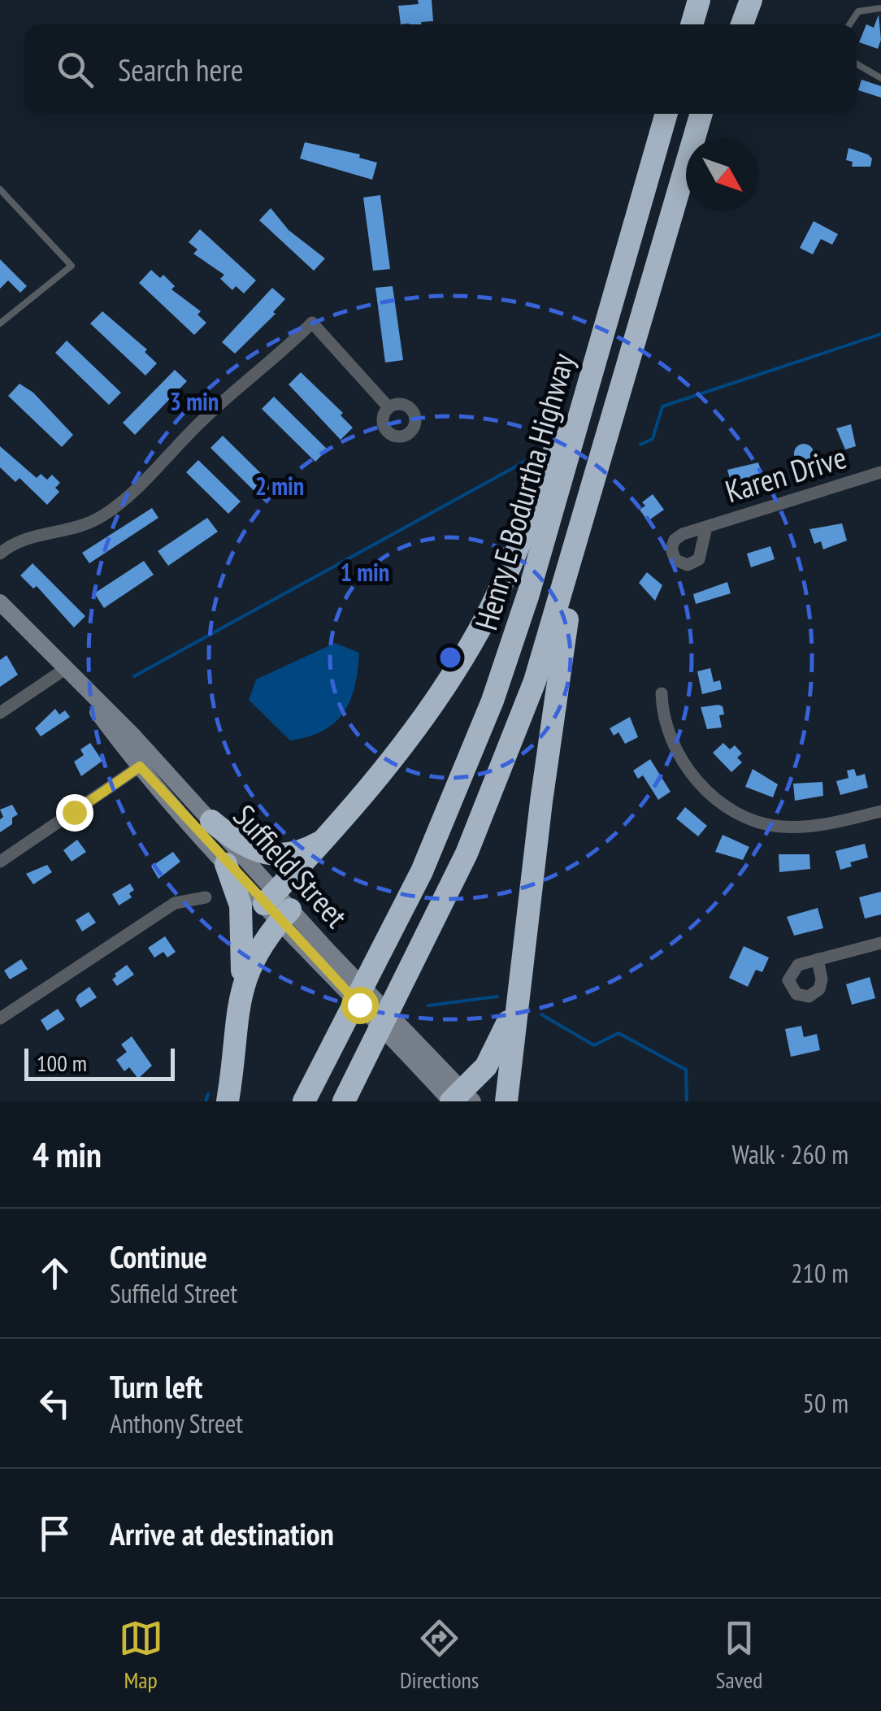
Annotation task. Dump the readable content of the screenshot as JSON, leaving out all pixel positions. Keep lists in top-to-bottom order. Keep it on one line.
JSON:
{"streets":{"highway":["Henry E Bodurtha Highway"],"main road":["Suffield Street"],"street":["Karen Drive"]},"scale_bar":"100 m","north":"bottom right","page":{"search":"Search here","scale":"100 m","heading":["4 min","Walk · 260 m"],"list":[["Continue","Suffield Street","210 m"],["Turn left","Anthony Street","50 m"],"Arrive at destination"],"nav":["Map","Directions","Saved"]},"rings":["3 min","2 min","1 min"]}
